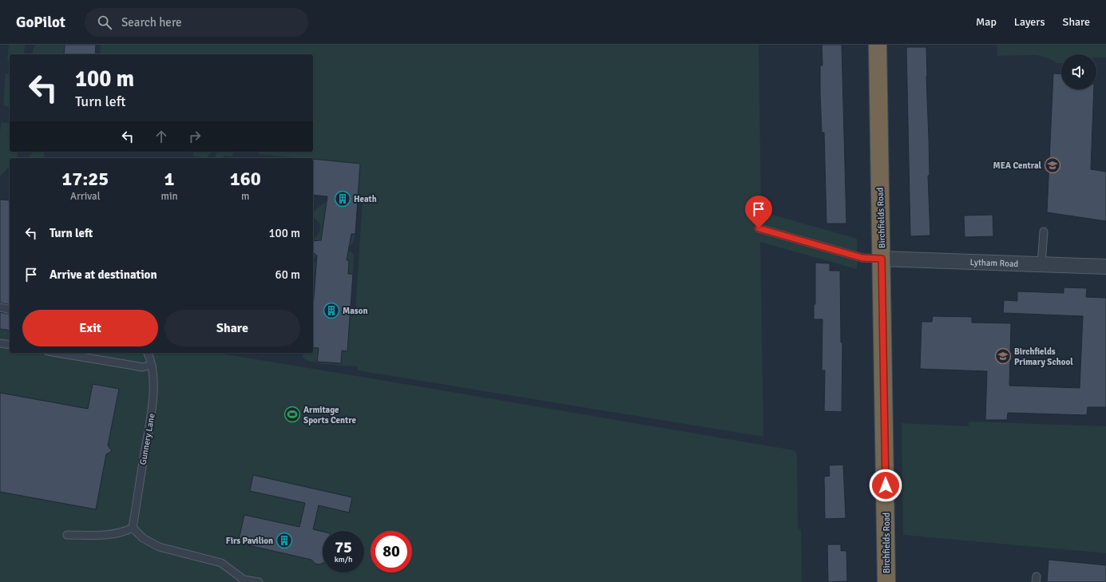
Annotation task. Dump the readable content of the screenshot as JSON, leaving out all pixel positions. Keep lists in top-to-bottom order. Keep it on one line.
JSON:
{"streets":{"highway":["Birchfields Road"],"street":["Lytham Road"],"lane":["Gunnery Lane"]},"crossings":[["Birchfields Road","Lytham Road"]],"places":{"school or university":["MEA Central","Birchfields Primary School"],"building":["Heath","Mason","Firs Pavilion"],"sports":["Armitage Sports Centre"]},"page":{"header":"GoPilot","search":"Search here","nav":["Map","Layers","Share"],"turn":["100 m","Turn left"],"eta":["17:25","Arrival","1","min","160","m"],"list":[{"name":"Turn left","value":"100 m"},{"name":"Arrive at destination","value":"60 m"}],"buttons":["Exit","Share"],"speed":"75 km/h","limit":"80"}}
